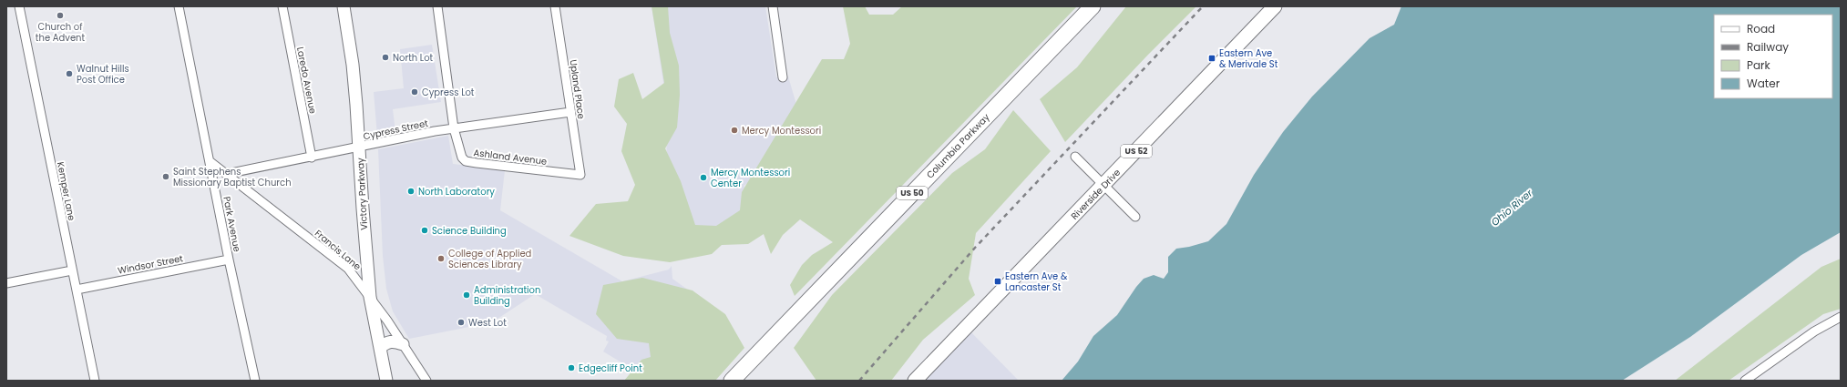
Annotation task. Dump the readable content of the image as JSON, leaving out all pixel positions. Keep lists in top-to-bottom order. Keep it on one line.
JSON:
{"streets":{"highway":["Columbia Parkway","US 50"],"main road":["US 52","Riverside Drive"],"street":["Laredo Avenue","Upland Place","Cypress Street","Ashland Avenue","Kemper Lane","Victory Parkway","Park Avenue","Francis Lane","Windsor Street"]},"crossings":[["Laredo Avenue","Cypress Street"],["Upland Place","Cypress Street"],["Upland Place","Ashland Avenue"],["Cypress Street","Ashland Avenue"],["Cypress Street","Victory Parkway"],["Cypress Street","Francis Lane"],["Kemper Lane","Windsor Street"],["Victory Parkway","Francis Lane"],["Park Avenue","Francis Lane"],["Park Avenue","Windsor Street"]],"water":["Ohio River"],"places":{"other":["Church of the Advent","North Lot","Walnut Hills Post Office","Cypress Lot","Mercy Montessori","Saint Stephens Missionary Baptist Church","Mercy Montessori Center","North Laboratory","Science Building","College of Applied Sciences Library","Administration Building","West Lot","Edgecliff Point"],"transit":["Eastern Ave & Merivale St","Eastern Ave & Lancaster St"]},"legend":["Road","Railway","Park","Water"]}
